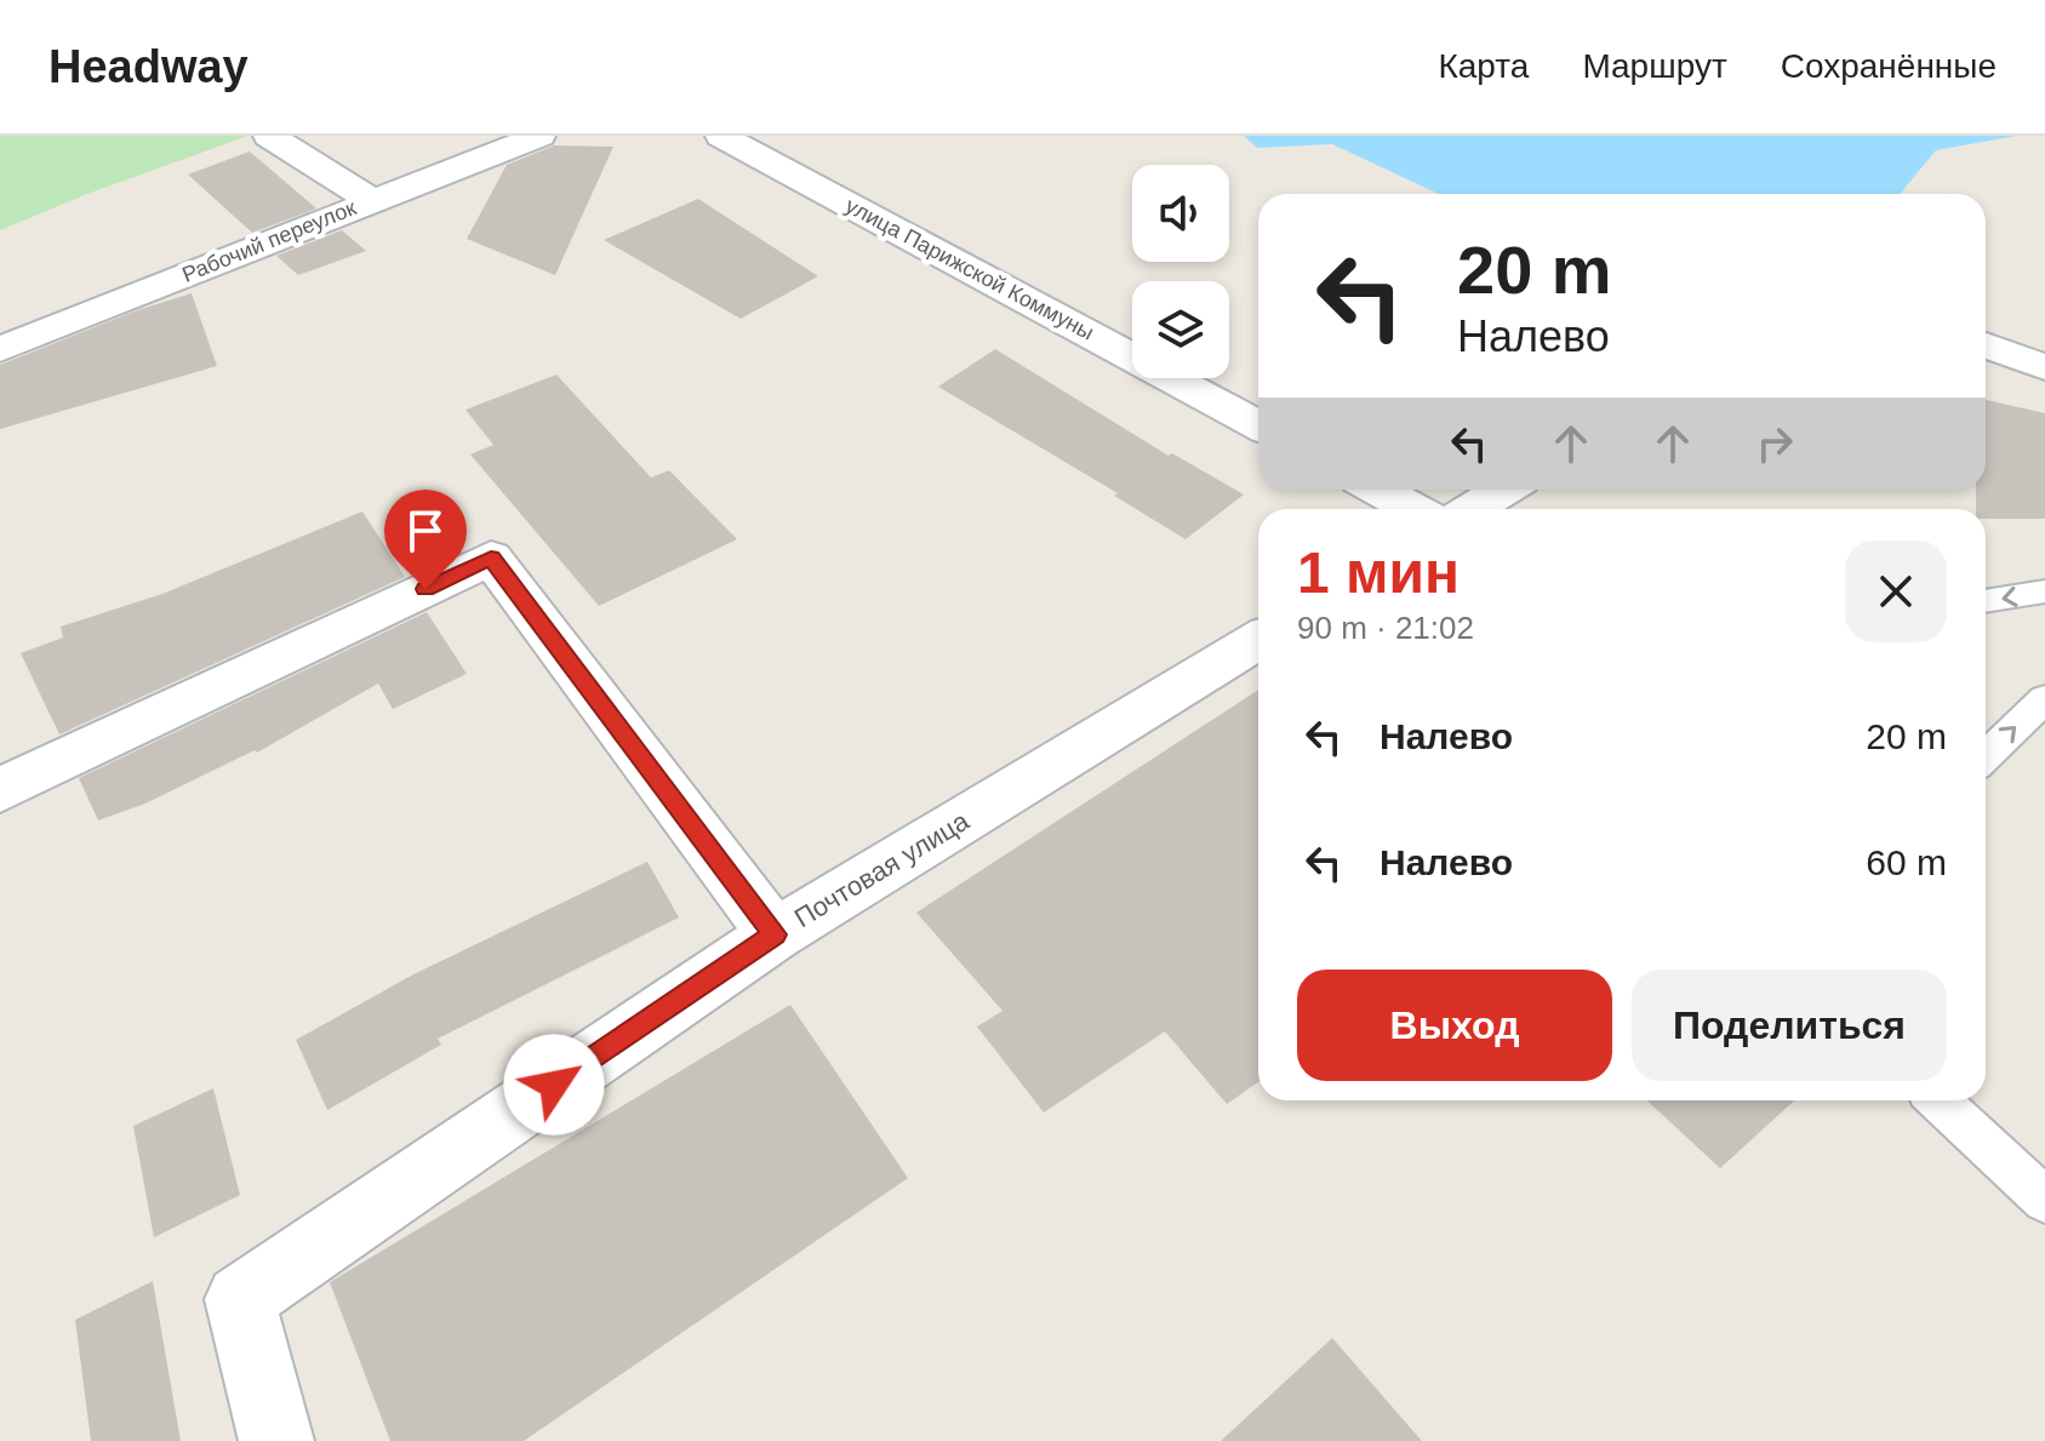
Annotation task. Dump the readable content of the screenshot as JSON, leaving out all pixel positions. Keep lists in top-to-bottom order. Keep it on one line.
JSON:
{"streets":{"street":["Рабочий переулок","улица Парижской Коммуны","Почтовая улица"]},"page":{"header":"Headway","nav":["Карта","Маршрут","Сохранённые"],"turn":["20 m","Налево"],"heading":["1 мин","90 m · 21:02"],"list":[{"name":"Налево","value":"20 m"},{"name":"Налево","value":"60 m"}],"buttons":["Выход","Поделиться"]}}
